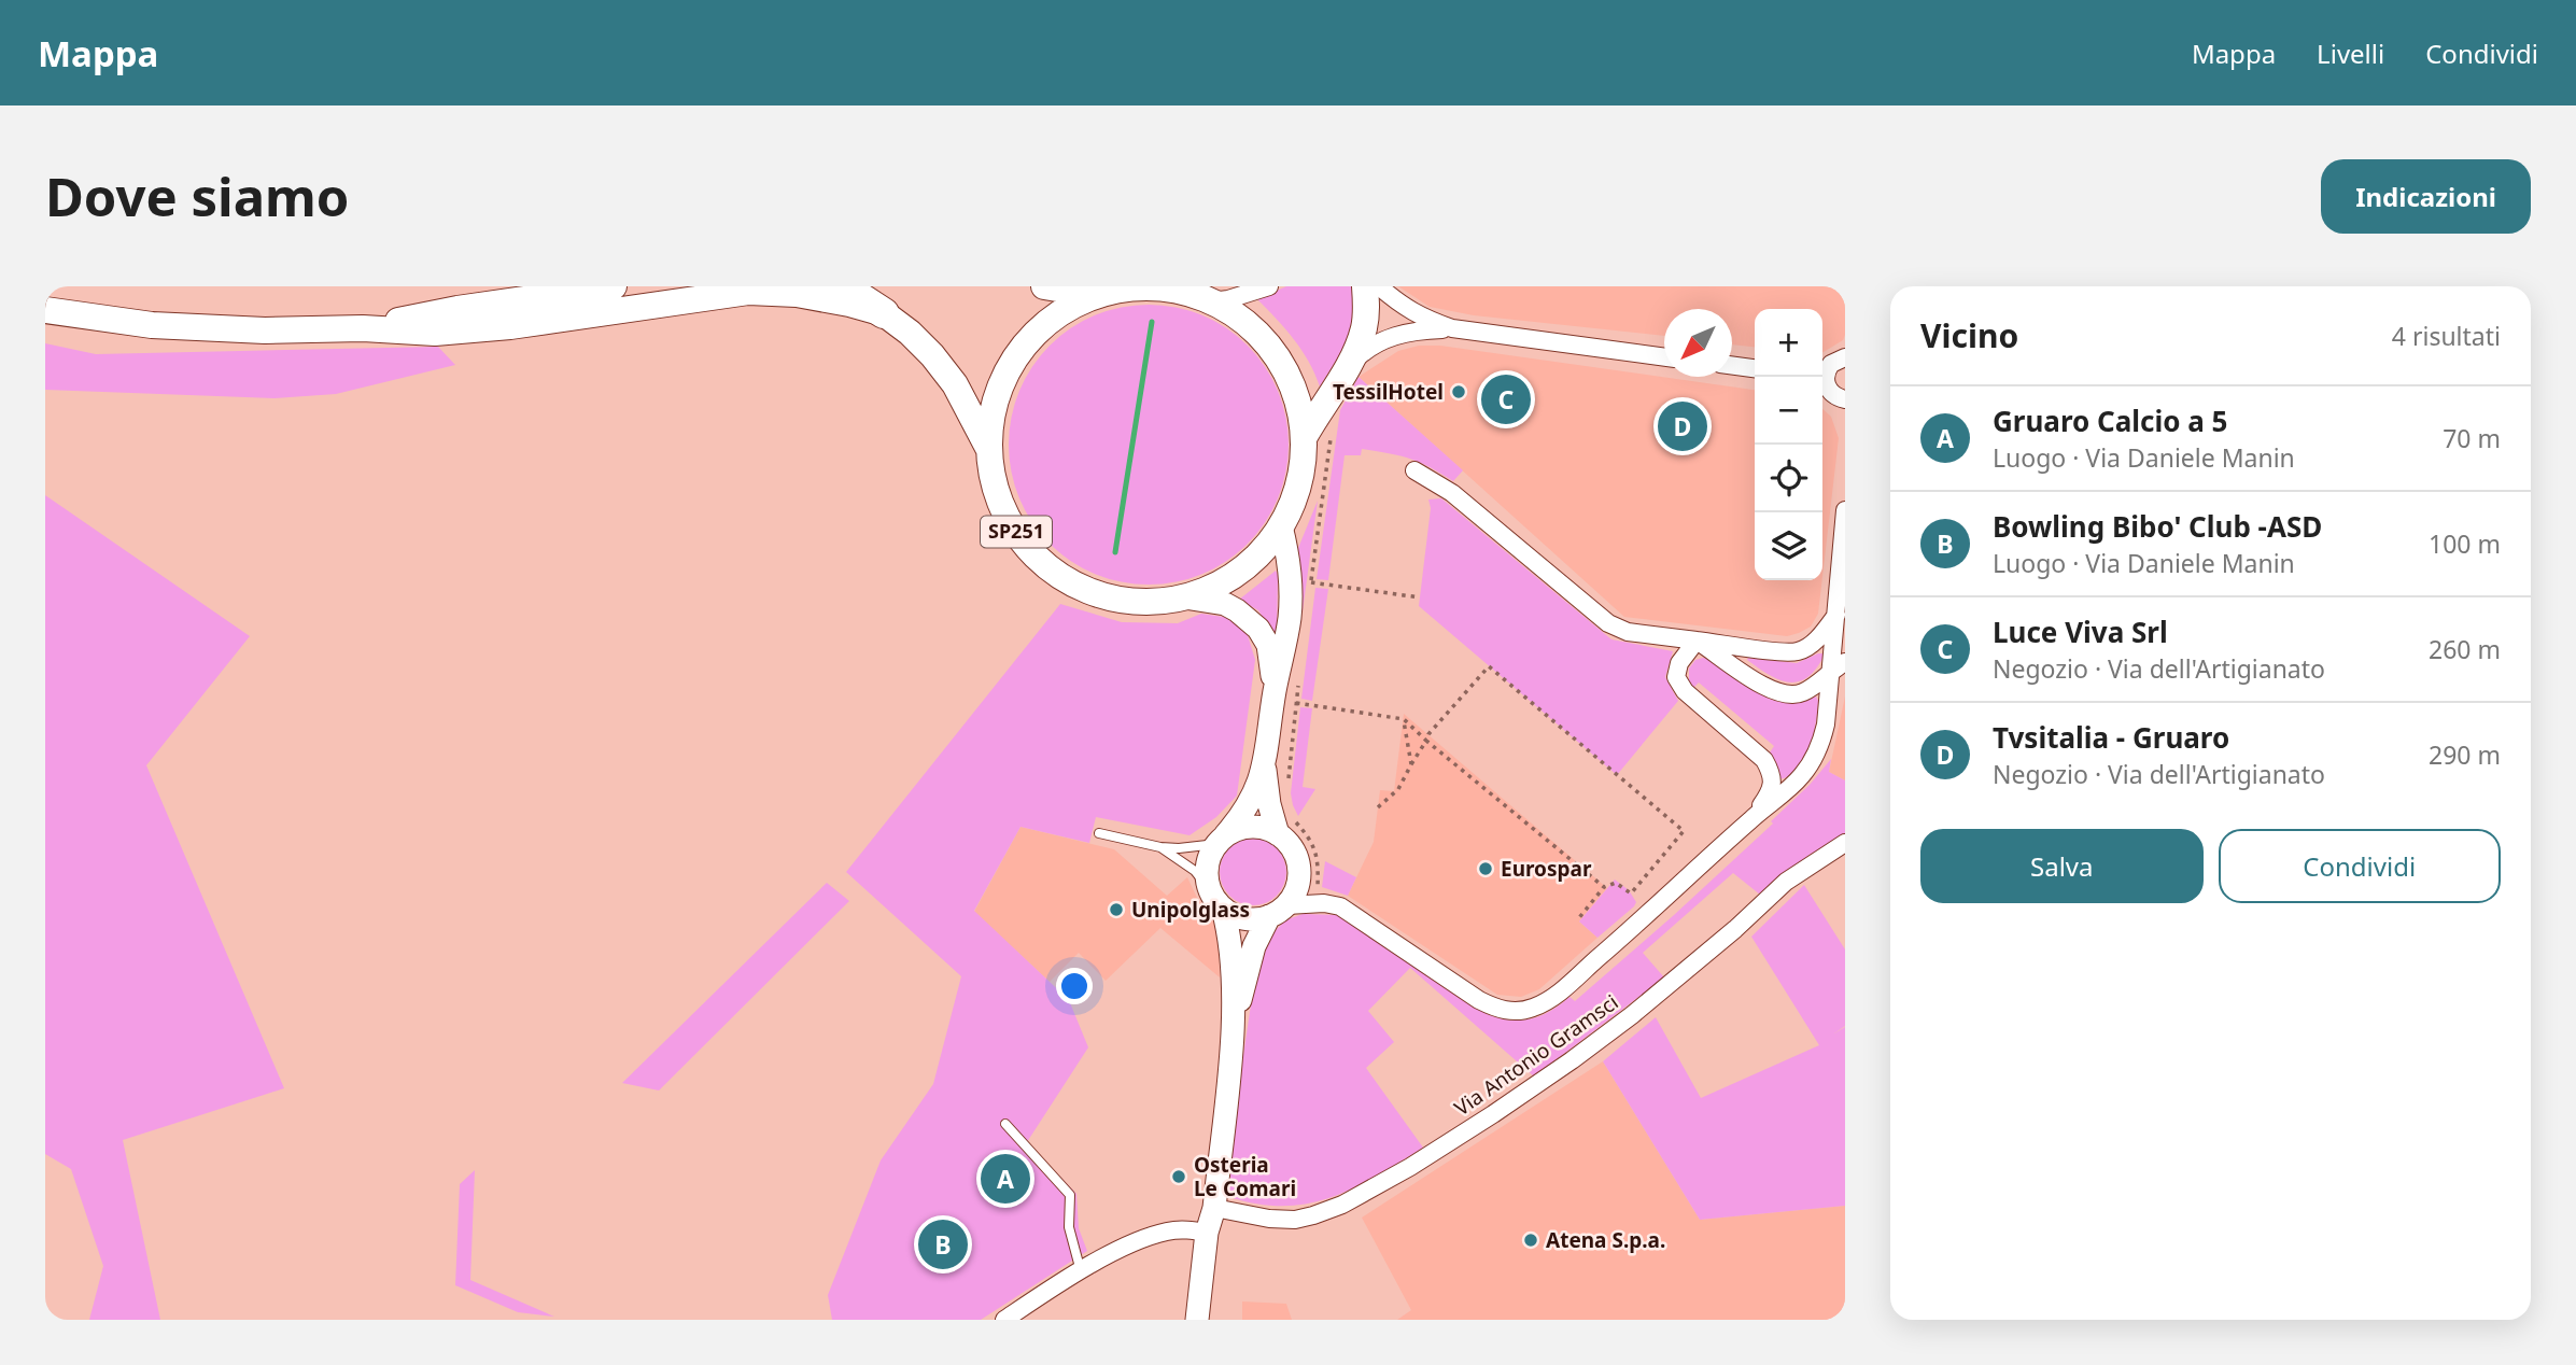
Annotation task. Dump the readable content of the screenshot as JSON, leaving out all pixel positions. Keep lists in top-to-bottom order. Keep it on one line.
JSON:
{"streets":{"main road":["SP251"],"street":["Via Antonio Gramsci"]},"places":["TessilHotel","Eurospar","Unipolglass","Osteria Le Comari","Atena S.p.a."],"north":"bottom left","page":{"header":"Mappa","nav":["Mappa","Livelli","Condividi"],"buttons":["Indicazioni",["Salva","Condividi"]],"title":"Dove siamo","heading":["Vicino","4 risultati"],"map_buttons":["+","−"],"pins":["C","D","A","B"],"list":[{"mark":"A","name":"Gruaro Calcio a 5","note":"Luogo · Via Daniele Manin","value":"70 m"},{"mark":"B","name":"Bowling Bibo' Club -ASD","note":"Luogo · Via Daniele Manin","value":"100 m"},{"mark":"C","name":"Luce Viva Srl","note":"Negozio · Via dell'Artigianato","value":"260 m"},{"mark":"D","name":"Tvsitalia - Gruaro","note":"Negozio · Via dell'Artigianato","value":"290 m"}]}}
